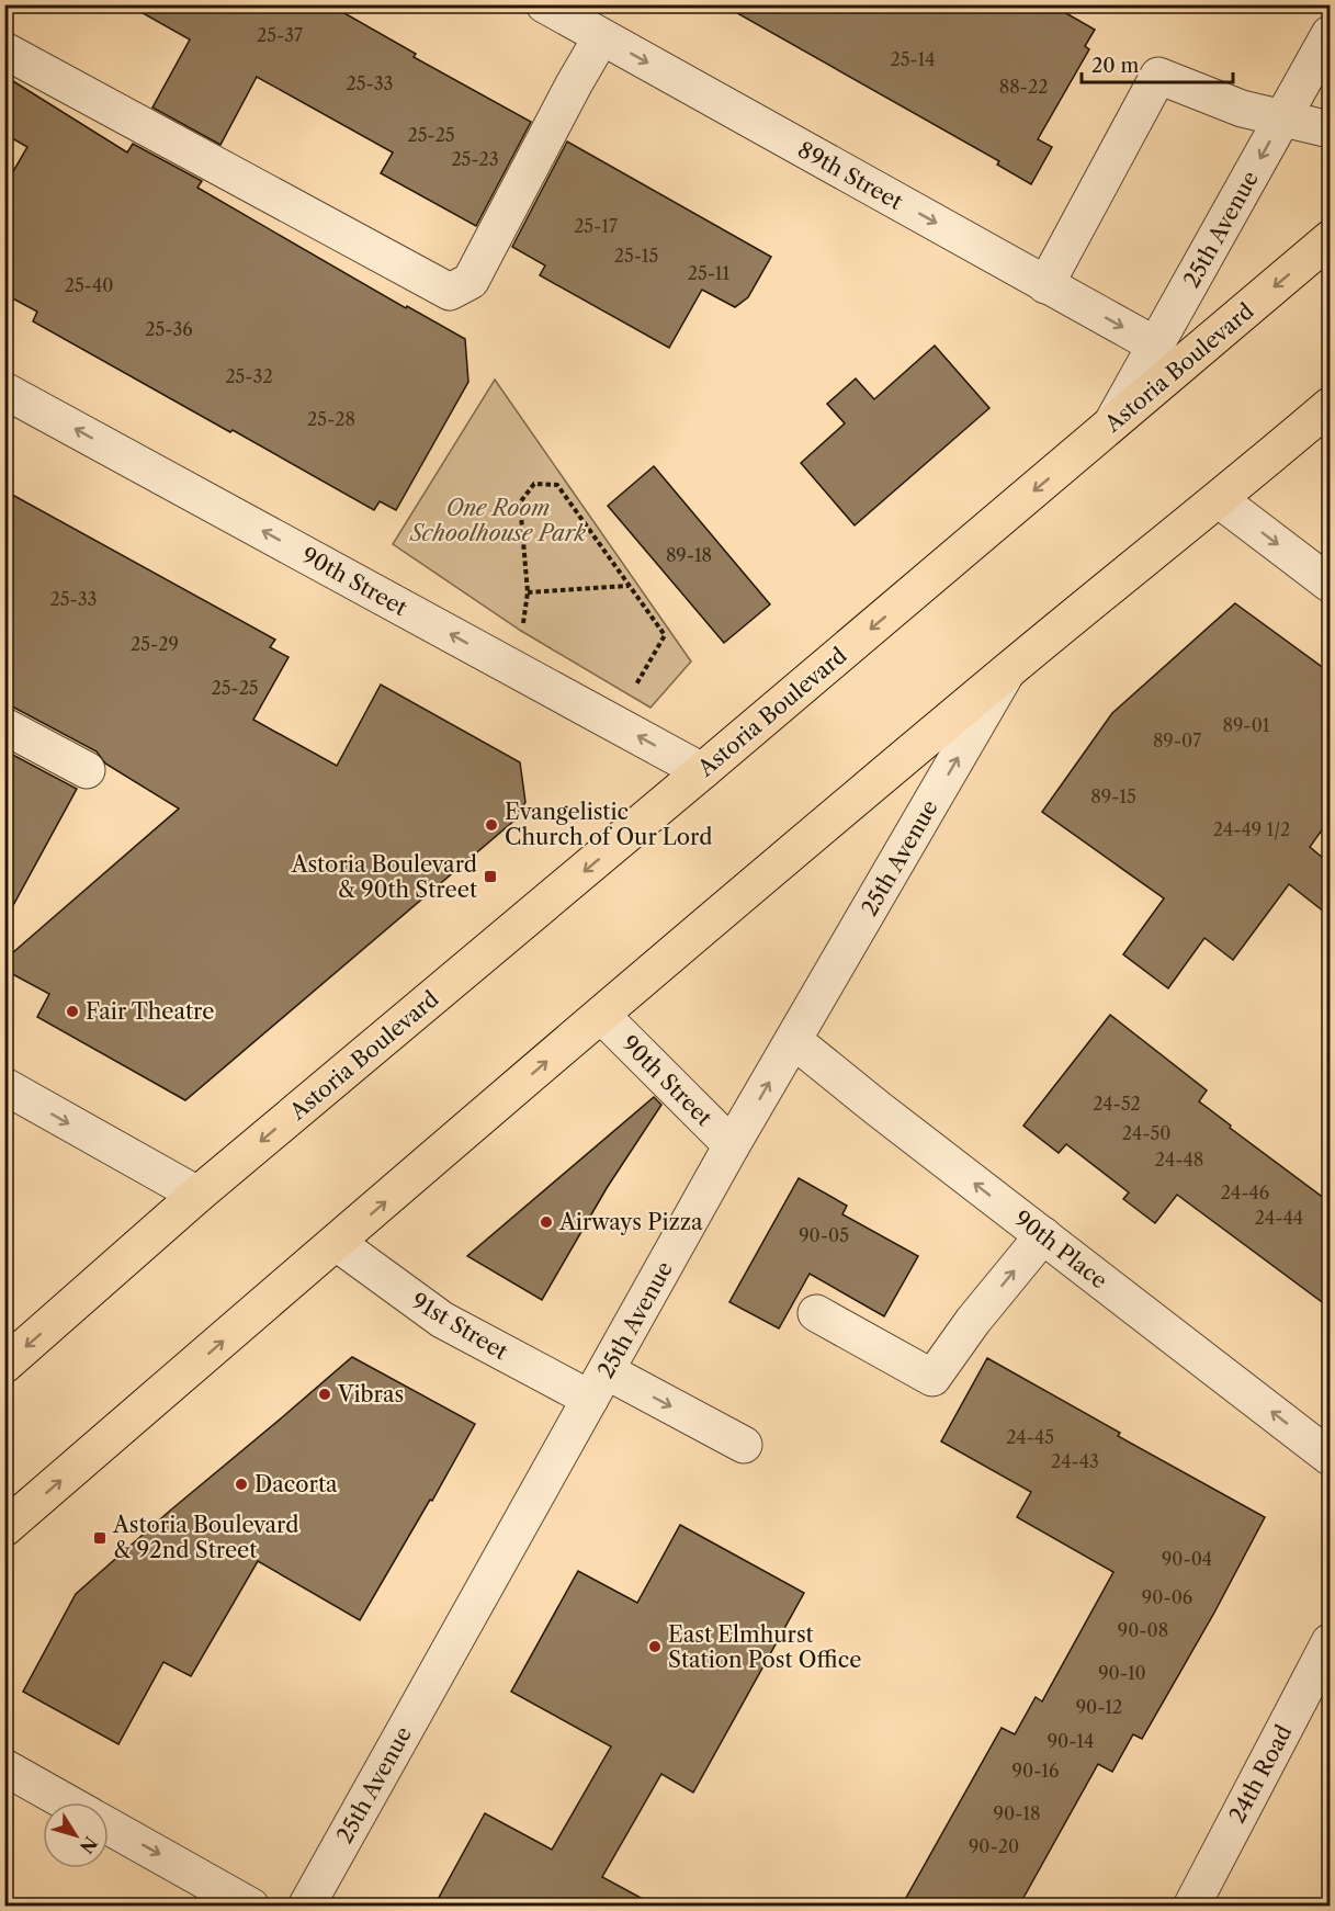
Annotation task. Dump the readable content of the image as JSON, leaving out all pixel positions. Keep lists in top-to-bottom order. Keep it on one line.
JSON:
{"streets":{"main road":["Astoria Boulevard"],"street":["89th Street","25th Avenue","90th Street","90th Place","91st Street","24th Road"]},"crossings":[["89th Street","25th Avenue"],["25th Avenue","Astoria Boulevard"],["25th Avenue","90th Street"],["25th Avenue","90th Place"],["25th Avenue","91st Street"],["Astoria Boulevard","90th Street"]],"one_way":["89th Street","90th Street","90th Place"],"parks":["One Room Schoolhouse Park"],"places":{"other":["Evangelistic Church of Our Lord","Fair Theatre","Airways Pizza","Vibras","Dacorta","East Elmhurst Station Post Office"],"transit":["Astoria Boulevard & 90th Street","Astoria Boulevard & 92nd Street"]},"house_numbers":["25-37","25-14","25-33","88-22","25-25","25-23","25-17","25-15","25-11","25-40","25-36","25-32","25-28","89-18","25-33","25-29","25-25","89-01","89-07","89-15","24-49 1/2","24-52","24-50","24-48","24-46","24-44","90-05","24-45","24-43","90-04","90-06","90-08","90-10","90-12","90-14","90-16","90-18","90-20"],"scale_bar":"20 m","north":"bottom right"}
